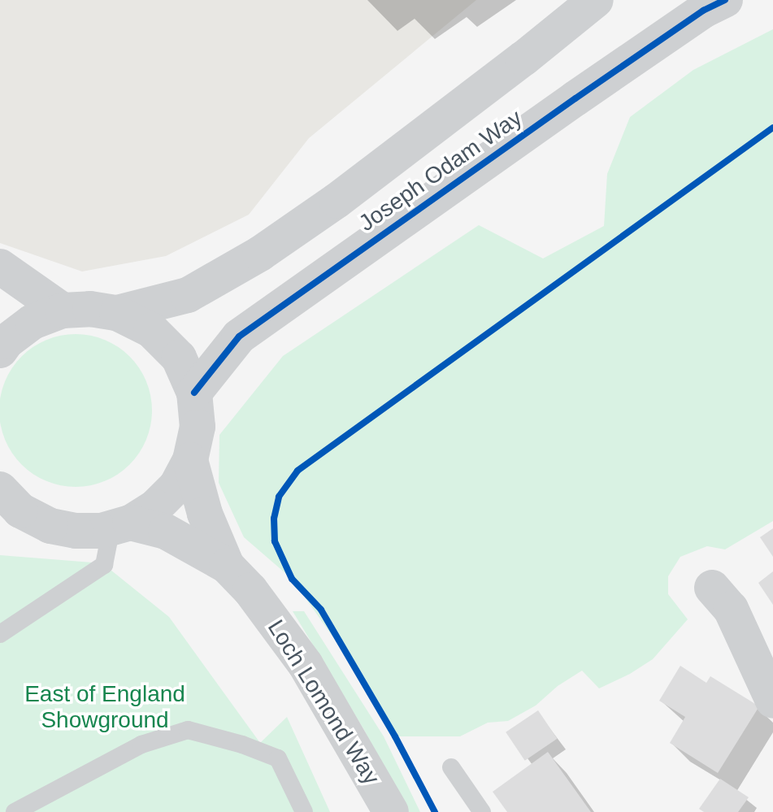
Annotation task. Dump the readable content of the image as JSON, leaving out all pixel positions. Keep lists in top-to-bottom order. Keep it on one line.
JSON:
{"streets":{"street":["Joseph Odam Way","Loch Lomond Way"]},"parks":["East of England Showground"]}
